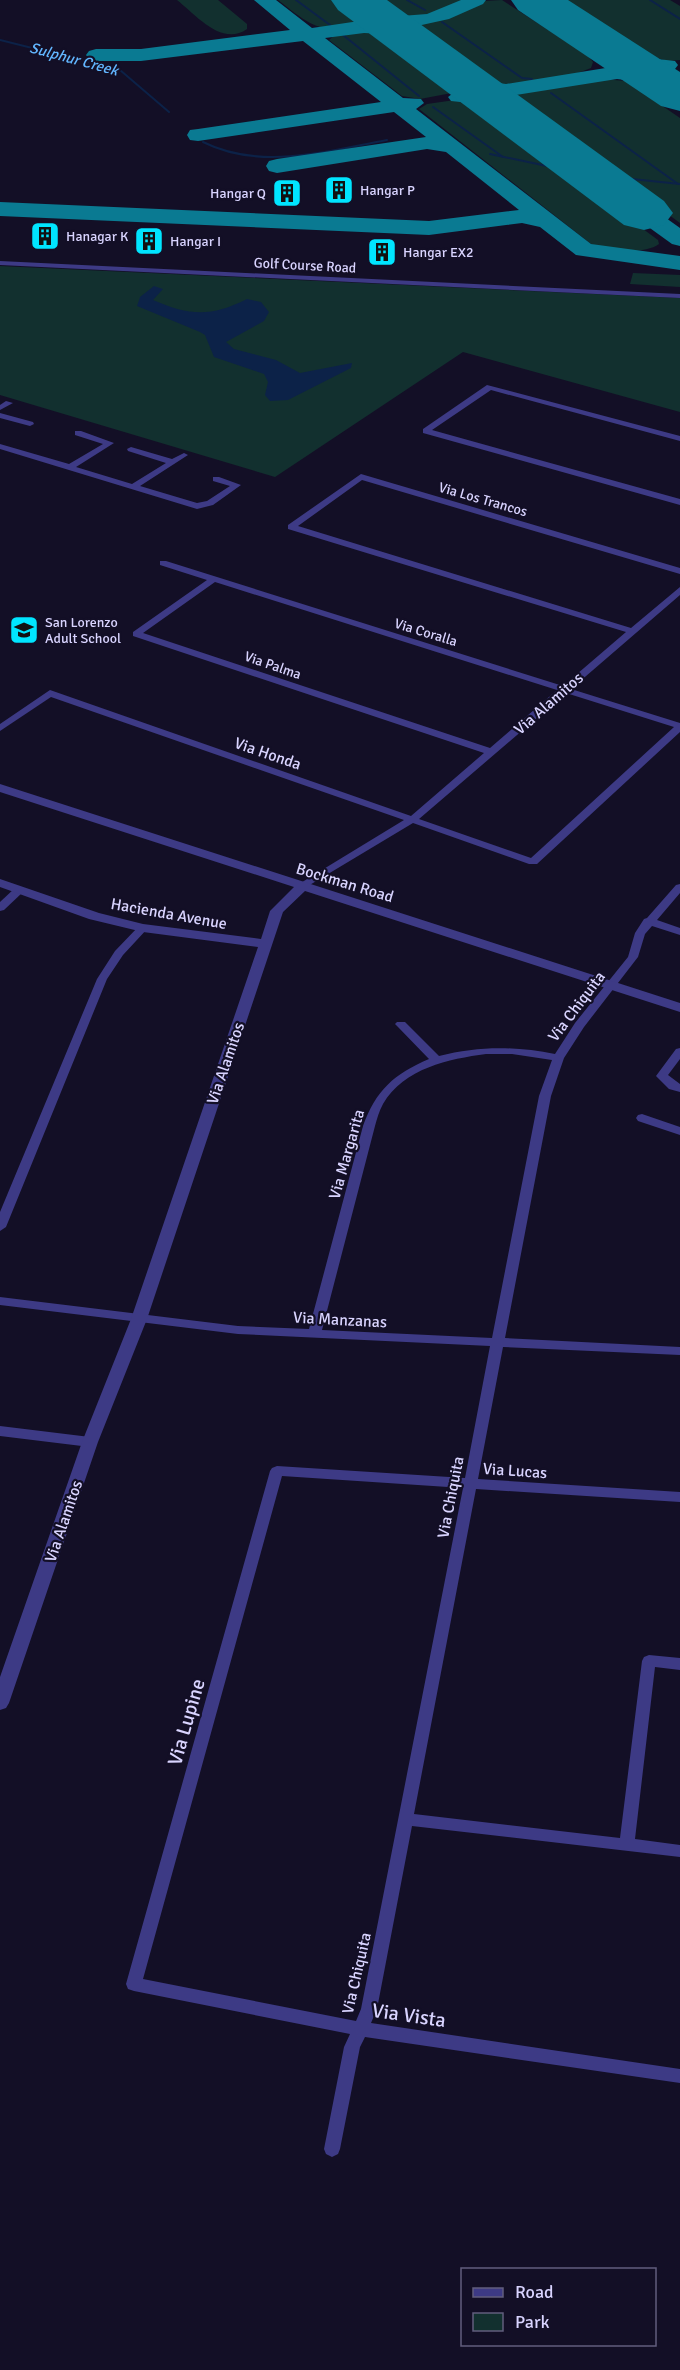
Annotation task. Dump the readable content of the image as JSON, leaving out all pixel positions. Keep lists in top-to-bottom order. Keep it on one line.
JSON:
{"streets":{"street":["Golf Course Road","Via Los Trancos","Via Coralla","Via Palma","Via Alamitos","Via Honda","Bockman Road","Hacienda Avenue","Via Chiquita","Via Margarita","Via Manzanas","Via Lucas","Via Lupine","Via Vista"]},"crossings":[["Via Los Trancos","Via Alamitos"],["Via Coralla","Via Palma"],["Via Coralla","Via Alamitos"],["Via Coralla","Via Honda"],["Via Palma","Via Alamitos"],["Via Alamitos","Via Honda"],["Via Alamitos","Bockman Road"],["Via Alamitos","Hacienda Avenue"],["Via Alamitos","Via Manzanas"],["Bockman Road","Via Chiquita"],["Via Chiquita","Via Margarita"],["Via Chiquita","Via Manzanas"],["Via Chiquita","Via Lucas"],["Via Chiquita","Via Vista"],["Via Margarita","Via Manzanas"],["Via Lucas","Via Lupine"],["Via Lupine","Via Vista"]],"water":["Sulphur Creek"],"places":{"building":["Hangar P","Hangar Q","Hanagar K","Hangar I","Hangar EX2"],"school or university":["San Lorenzo Adult School"]},"legend":["Road","Park"]}
